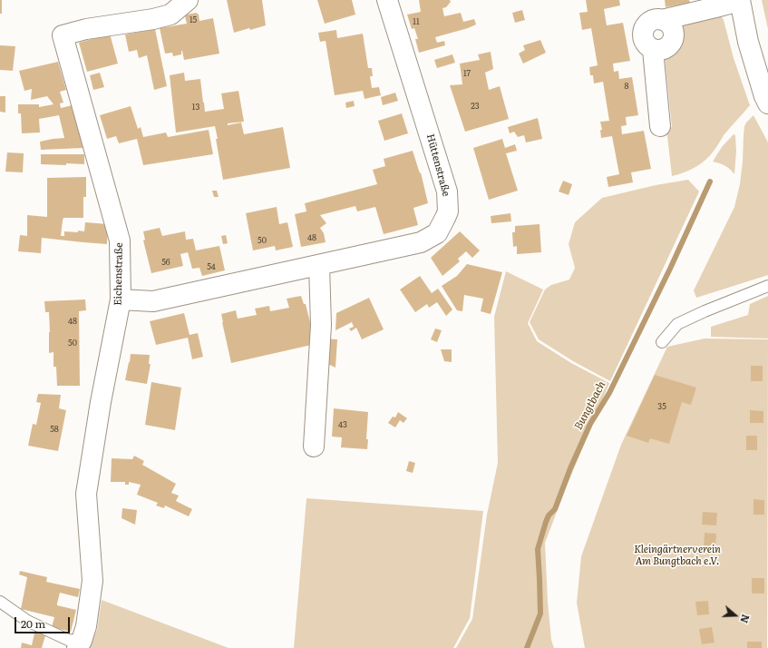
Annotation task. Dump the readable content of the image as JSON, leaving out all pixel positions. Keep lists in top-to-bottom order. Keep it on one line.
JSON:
{"streets":{"street":["Hüttenstraße","Eichenstraße"]},"crossings":[["Hüttenstraße","Eichenstraße"]],"water":["Bungtbach"],"parks":["Kleingärtnerverein Am Bungtbach e.V."],"house_numbers":["15","11","17","8","23","13","48","50","56","54","48","50","35","43","58"],"scale_bar":"20 m","north":"right"}
